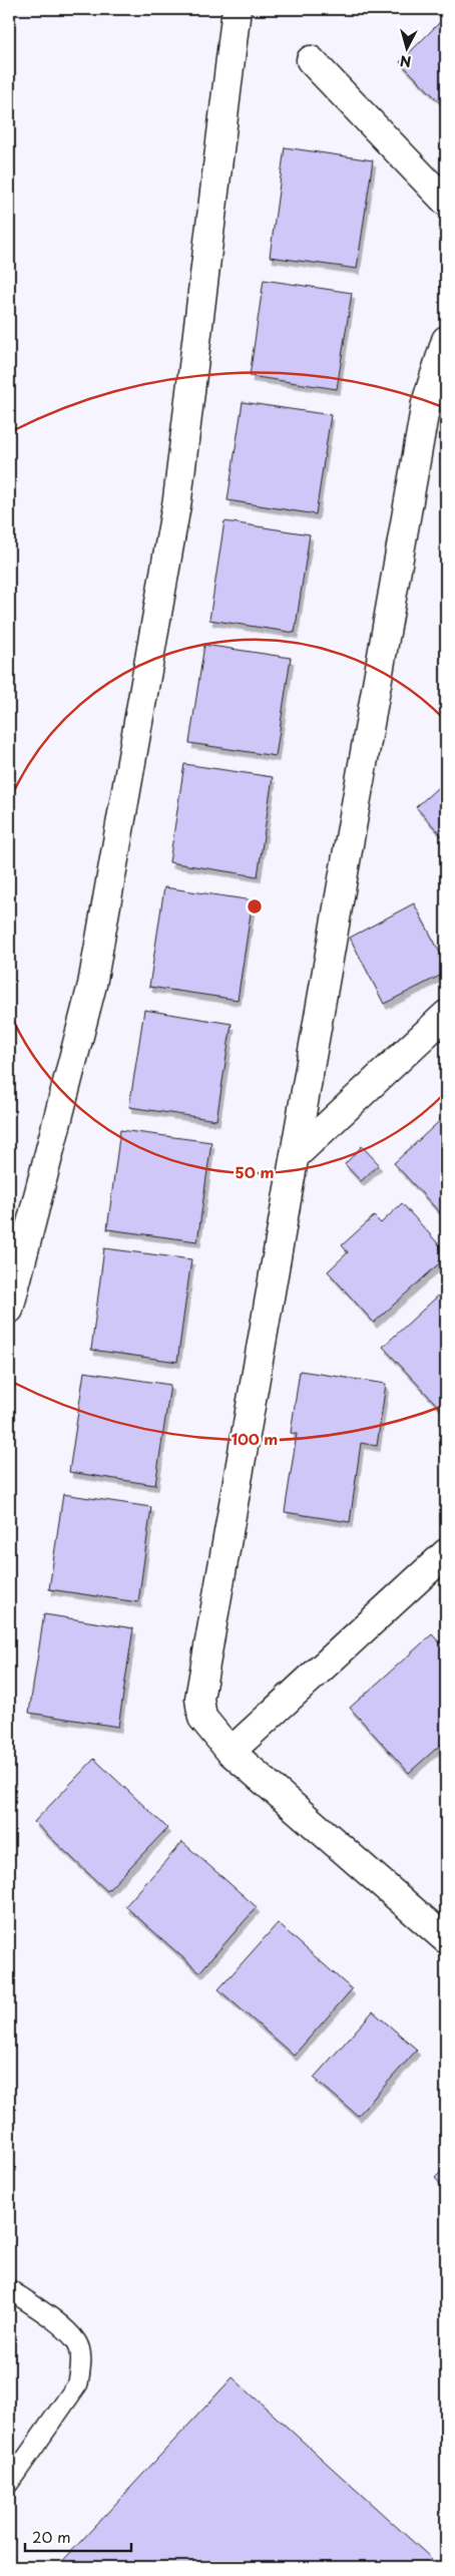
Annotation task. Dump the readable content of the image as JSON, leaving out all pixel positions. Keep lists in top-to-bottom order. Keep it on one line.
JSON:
{"scale_bar":"20 m","north":"bottom","rings":["50 m","100 m"]}
